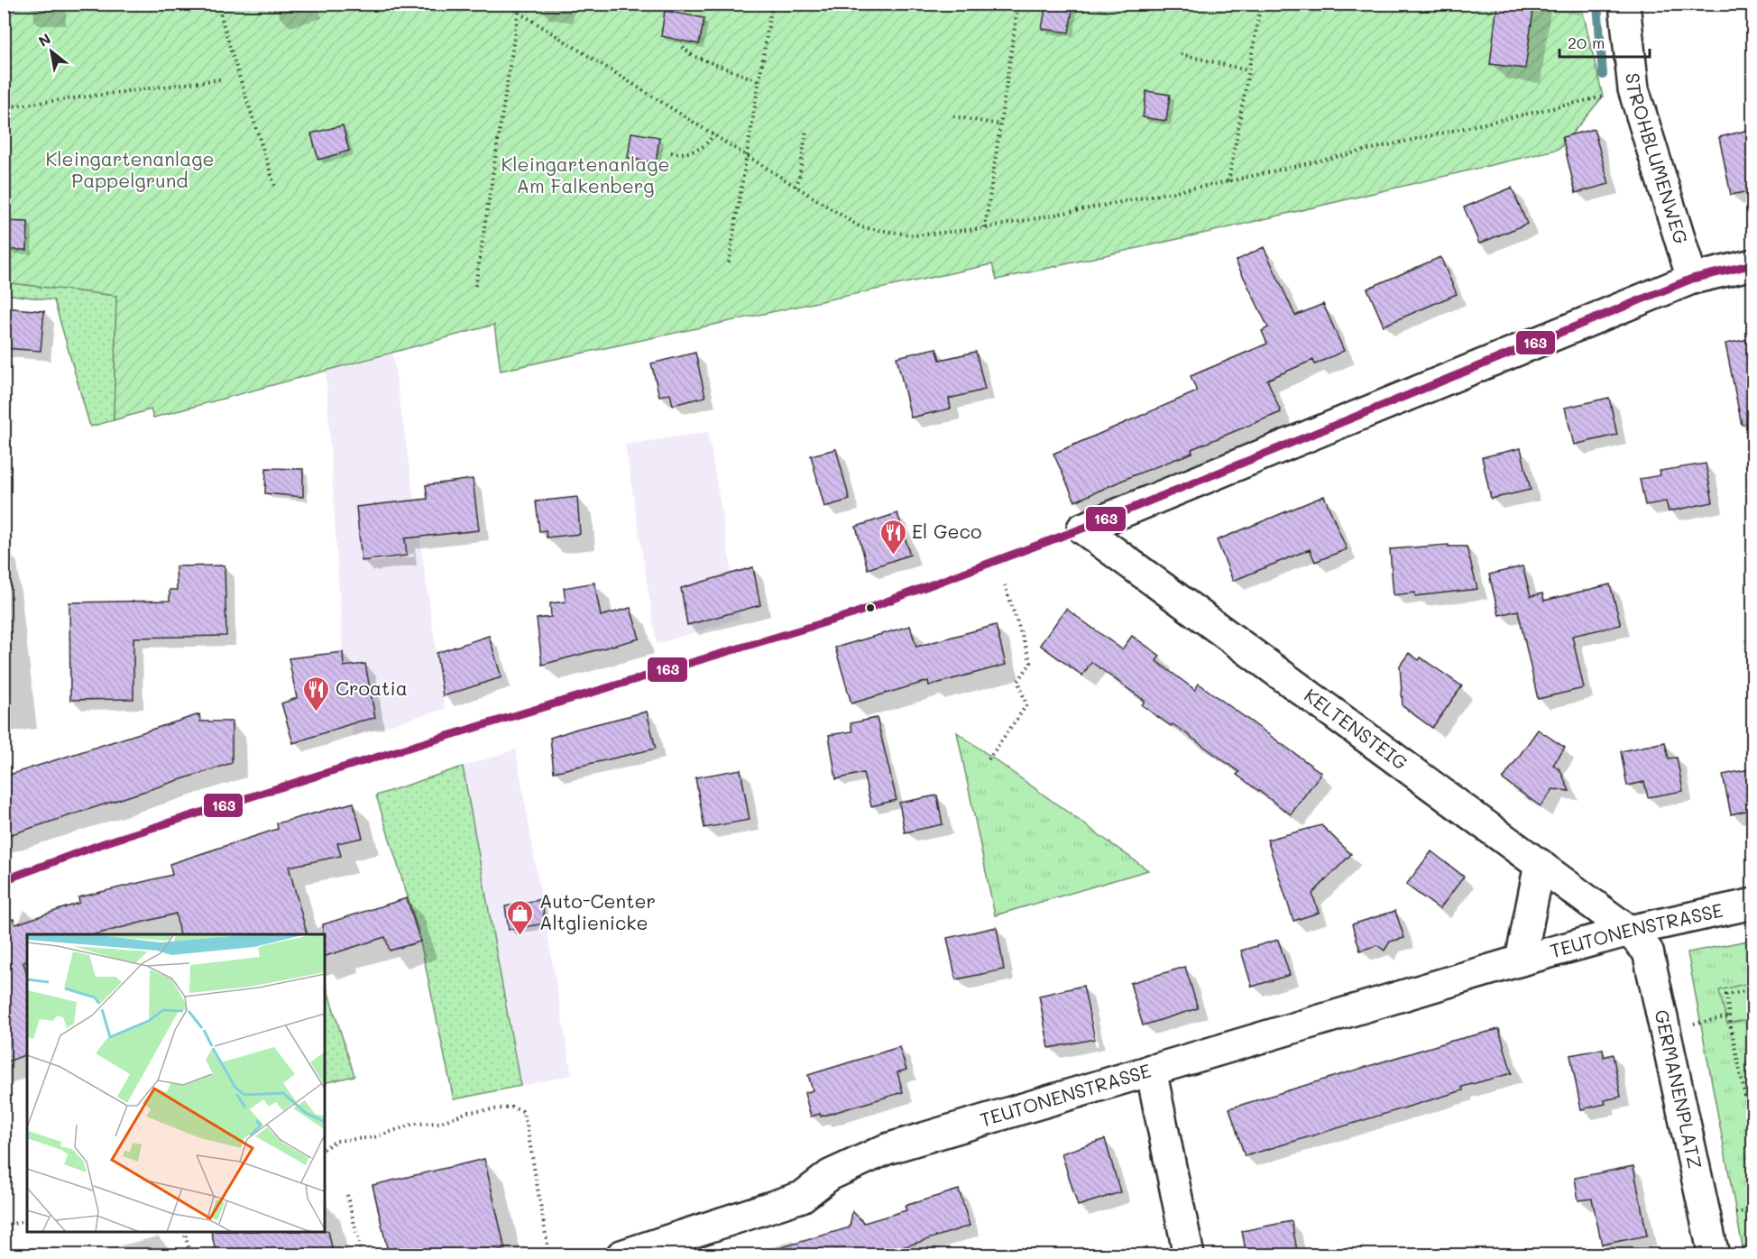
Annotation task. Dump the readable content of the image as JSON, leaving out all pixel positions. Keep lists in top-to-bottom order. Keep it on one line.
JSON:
{"streets":{"street":["STROHBLUMENWEG","KELTENSTEIG","TEUTONENSTRASSE","GERMANENPLATZ"]},"crossings":[["STROHBLUMENWEG","KELTENSTEIG"],["KELTENSTEIG","TEUTONENSTRASSE"],["KELTENSTEIG","GERMANENPLATZ"],["TEUTONENSTRASSE","GERMANENPLATZ"]],"parks":["Kleingartenanlage Pappelgrund","Kleingartenanlage Am Falkenberg"],"places":{"restaurant":["El Geco","Croatia"],"shop":["Auto-Center Altglienicke"]},"lines":["transit line 163"],"scale_bar":"20 m","north":"top left"}
